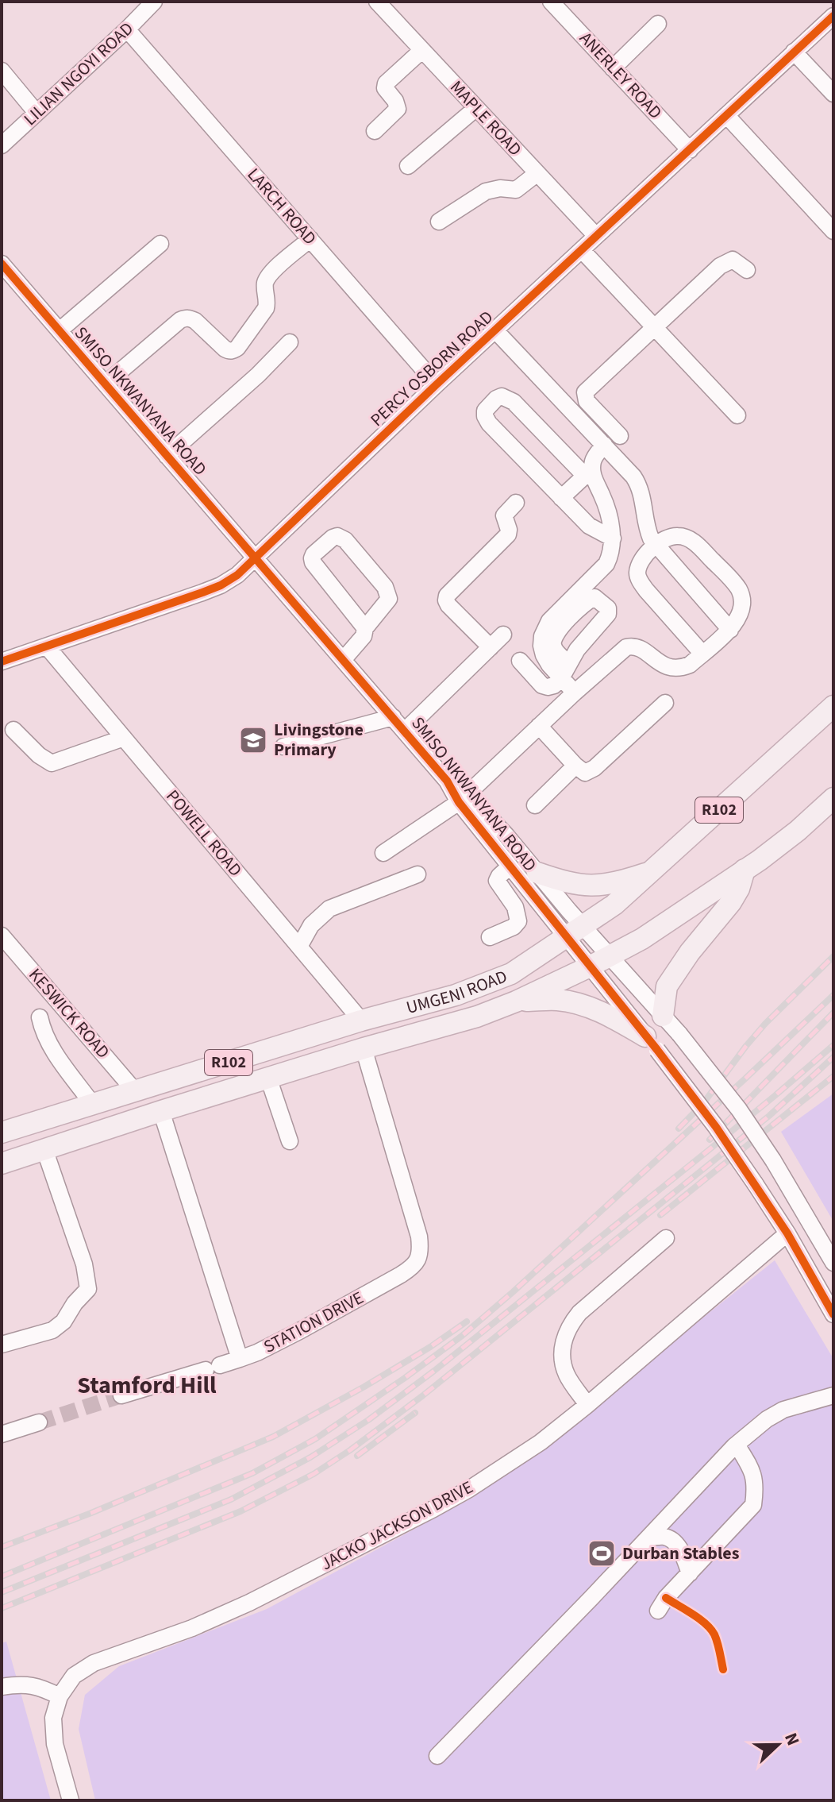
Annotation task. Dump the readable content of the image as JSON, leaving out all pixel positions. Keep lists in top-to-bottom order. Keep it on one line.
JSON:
{"streets":{"main road":["R102","UMGENI ROAD"],"street":["LILIAN NGOYI ROAD","ANERLEY ROAD","MAPLE ROAD","LARCH ROAD","PERCY OSBORN ROAD","SMISO NKWANYANA ROAD","POWELL ROAD","KESWICK ROAD","STATION DRIVE","JACKO JACKSON DRIVE"]},"crossings":[["LILIAN NGOYI ROAD","LARCH ROAD"],["ANERLEY ROAD","PERCY OSBORN ROAD"],["MAPLE ROAD","PERCY OSBORN ROAD"],["LARCH ROAD","PERCY OSBORN ROAD"],["PERCY OSBORN ROAD","SMISO NKWANYANA ROAD"],["PERCY OSBORN ROAD","POWELL ROAD"],["SMISO NKWANYANA ROAD","UMGENI ROAD"],["SMISO NKWANYANA ROAD","JACKO JACKSON DRIVE"],["POWELL ROAD","UMGENI ROAD"],["UMGENI ROAD","KESWICK ROAD"],["UMGENI ROAD","STATION DRIVE"]],"districts":["Stamford Hill"],"places":{"school or university":["Livingstone Primary"],"sports":["Durban Stables"]},"north":"right"}
